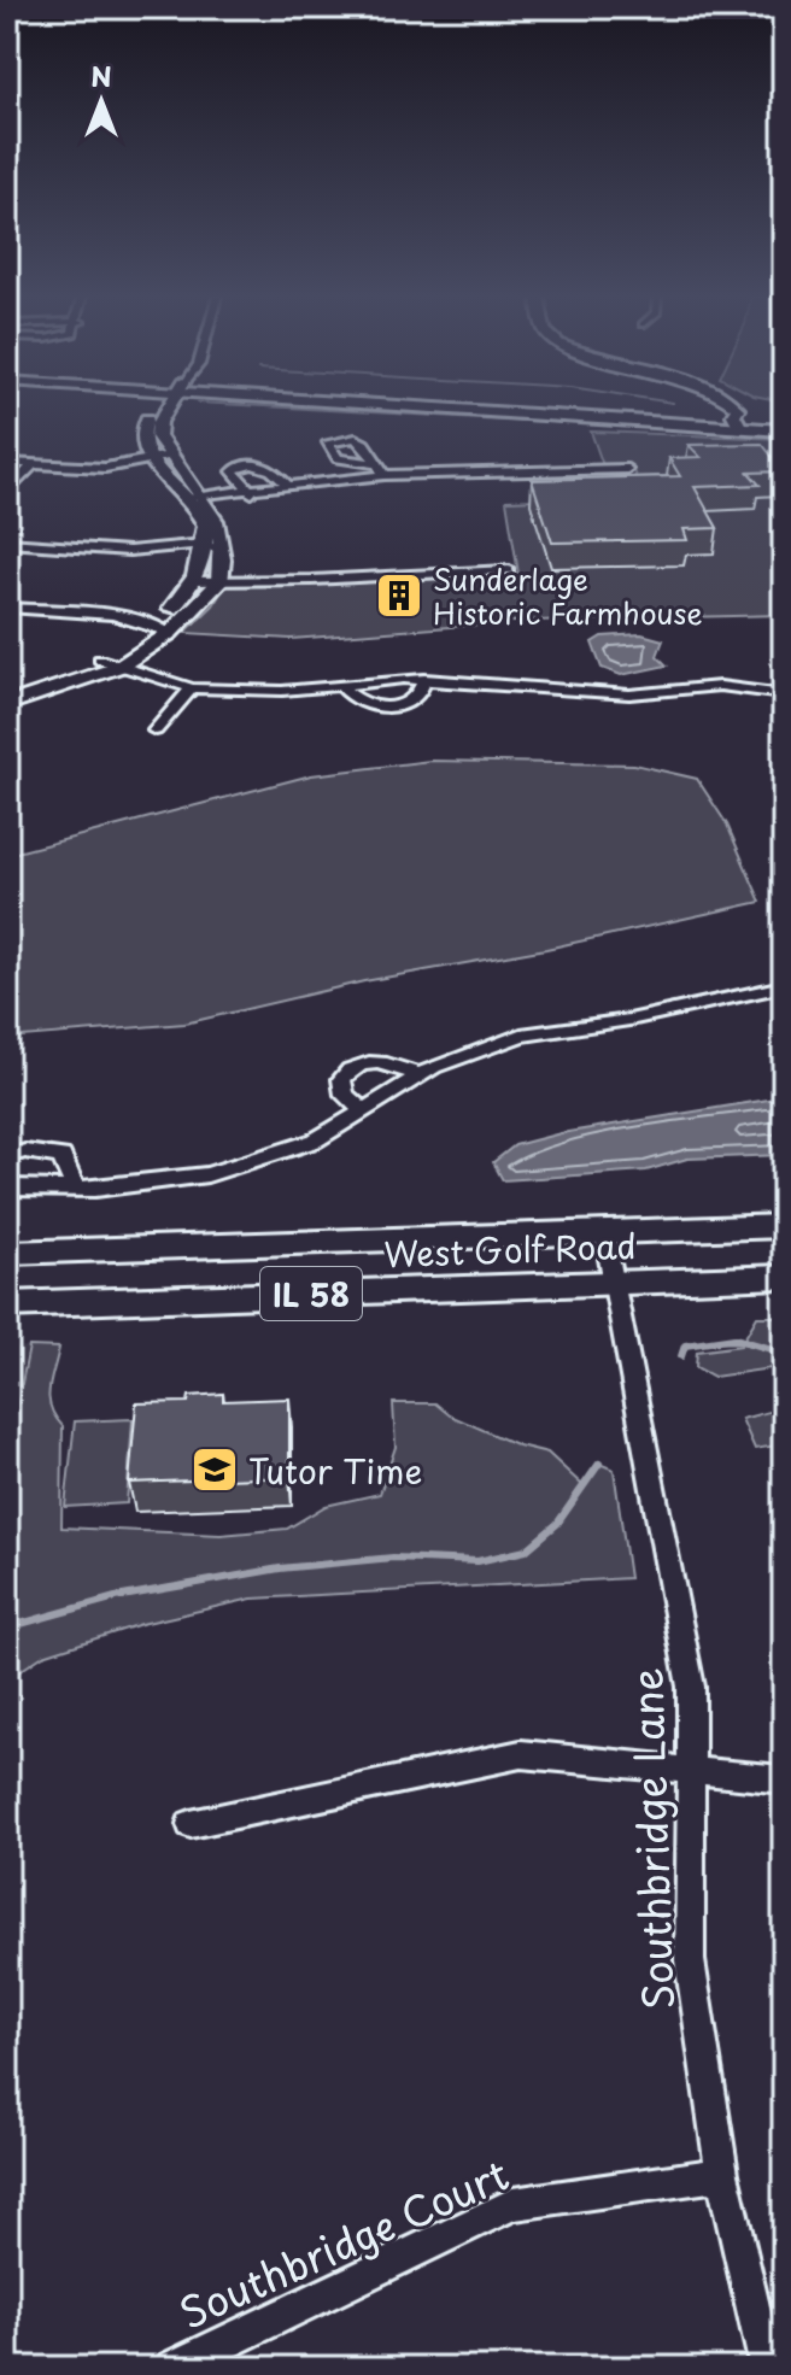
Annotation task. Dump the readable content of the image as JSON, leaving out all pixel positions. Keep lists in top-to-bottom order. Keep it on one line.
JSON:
{"streets":{"main road":["West Golf Road","IL 58"],"street":["Southbridge Lane","Southbridge Court"]},"crossings":[["West Golf Road","Southbridge Lane"],["Southbridge Lane","Southbridge Court"]],"places":{"building":["Sunderlage Historic Farmhouse"],"school or university":["Tutor Time"]},"north":"top"}
